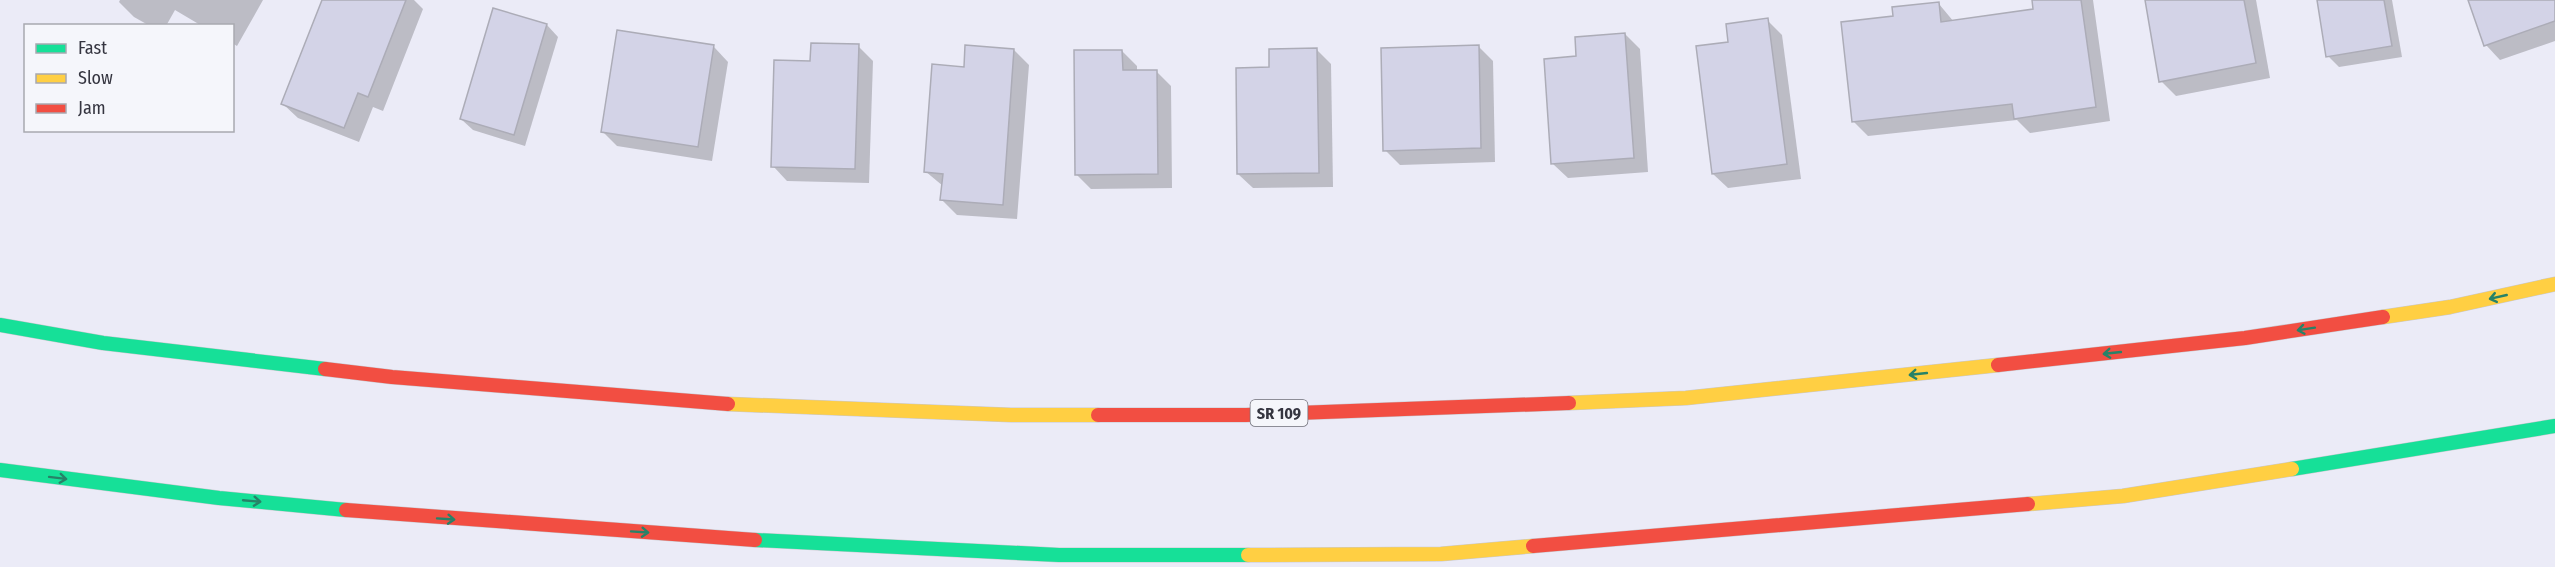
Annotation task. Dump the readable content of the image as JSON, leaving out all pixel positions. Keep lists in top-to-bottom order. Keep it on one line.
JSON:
{"streets":{"highway":["SR 109"]},"legend":["Fast","Slow","Jam"]}
